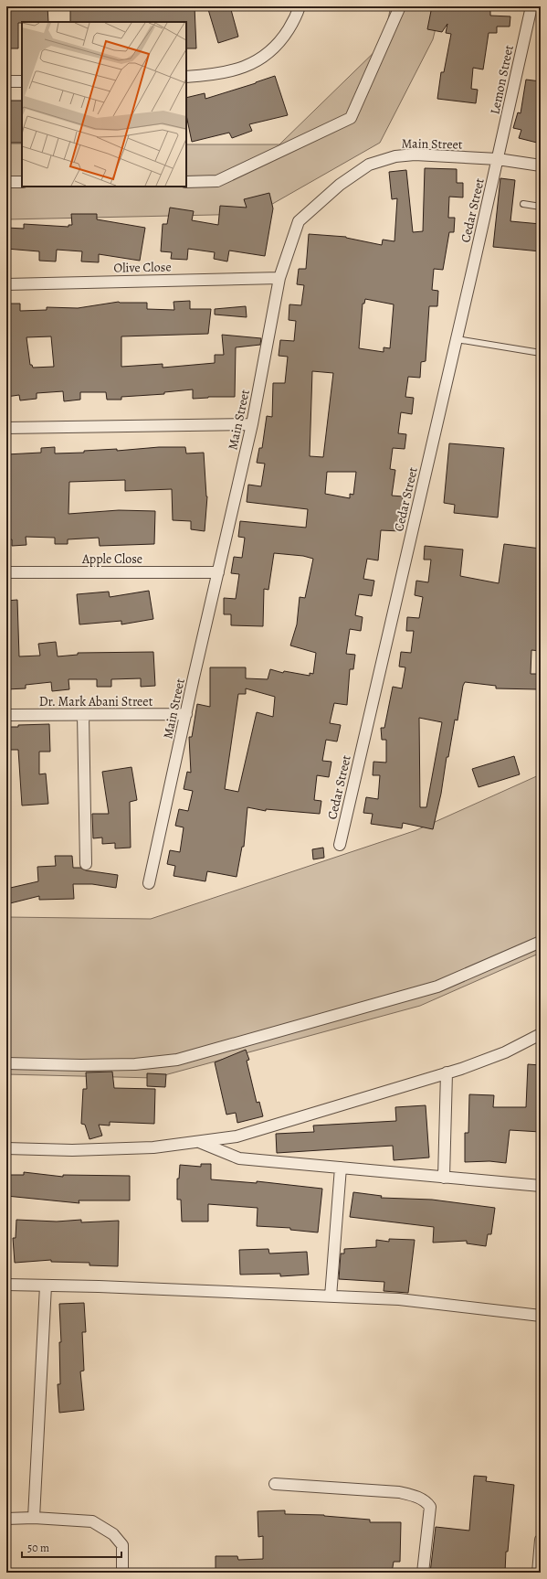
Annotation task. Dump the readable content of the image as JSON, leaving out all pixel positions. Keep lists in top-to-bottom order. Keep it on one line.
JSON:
{"streets":{"street":["Lemon Street","Main Street","Cedar Street","Olive Close","Apple Close","Dr. Mark Abani Street"]},"crossings":[["Lemon Street","Main Street"],["Lemon Street","Cedar Street"],["Main Street","Cedar Street"],["Main Street","Olive Close"],["Main Street","Apple Close"],["Main Street","Dr. Mark Abani Street"]],"scale_bar":"50 m"}
